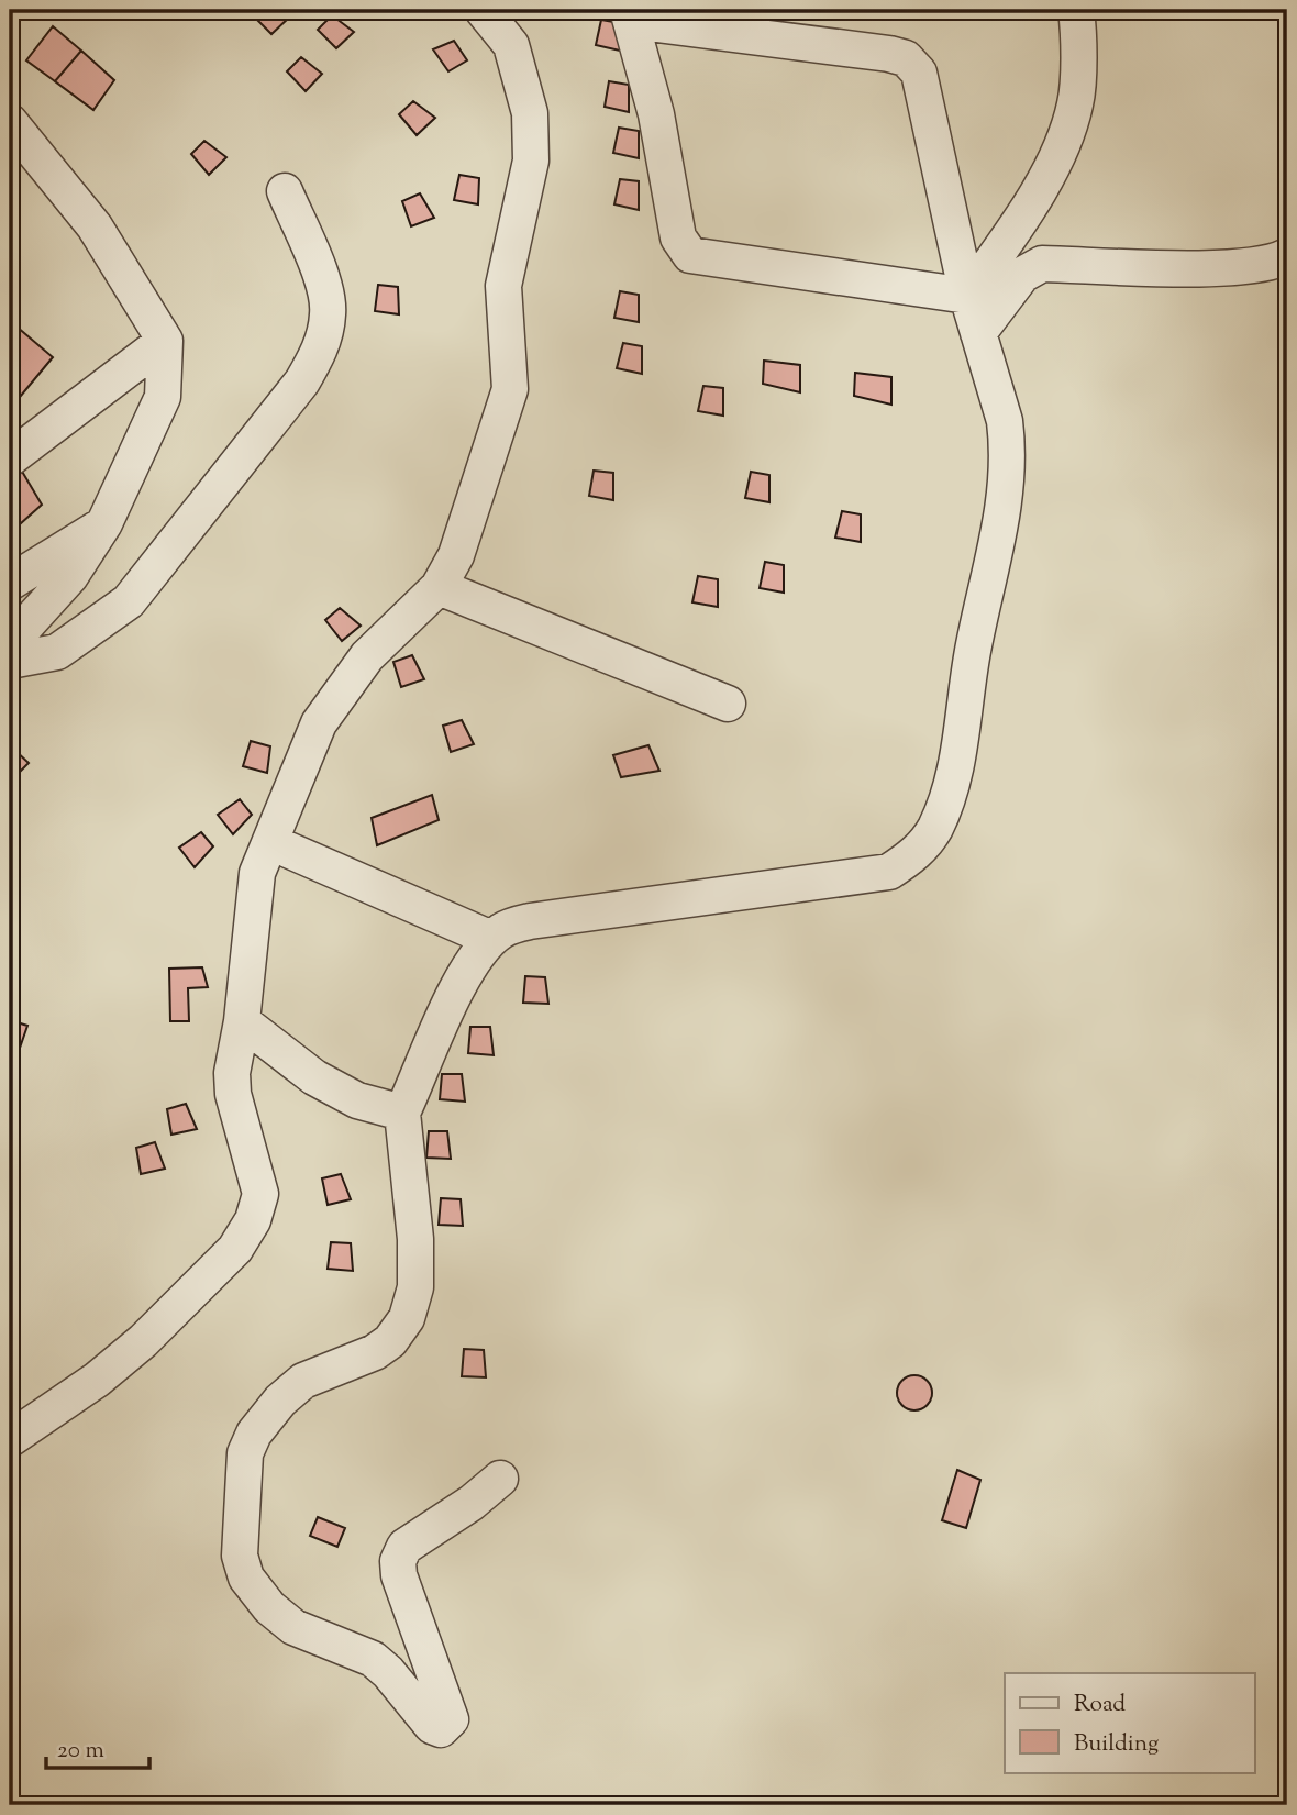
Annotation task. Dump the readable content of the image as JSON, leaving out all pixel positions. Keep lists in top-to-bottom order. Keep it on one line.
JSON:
{"legend":["Road","Building"],"scale_bar":"20 m"}
